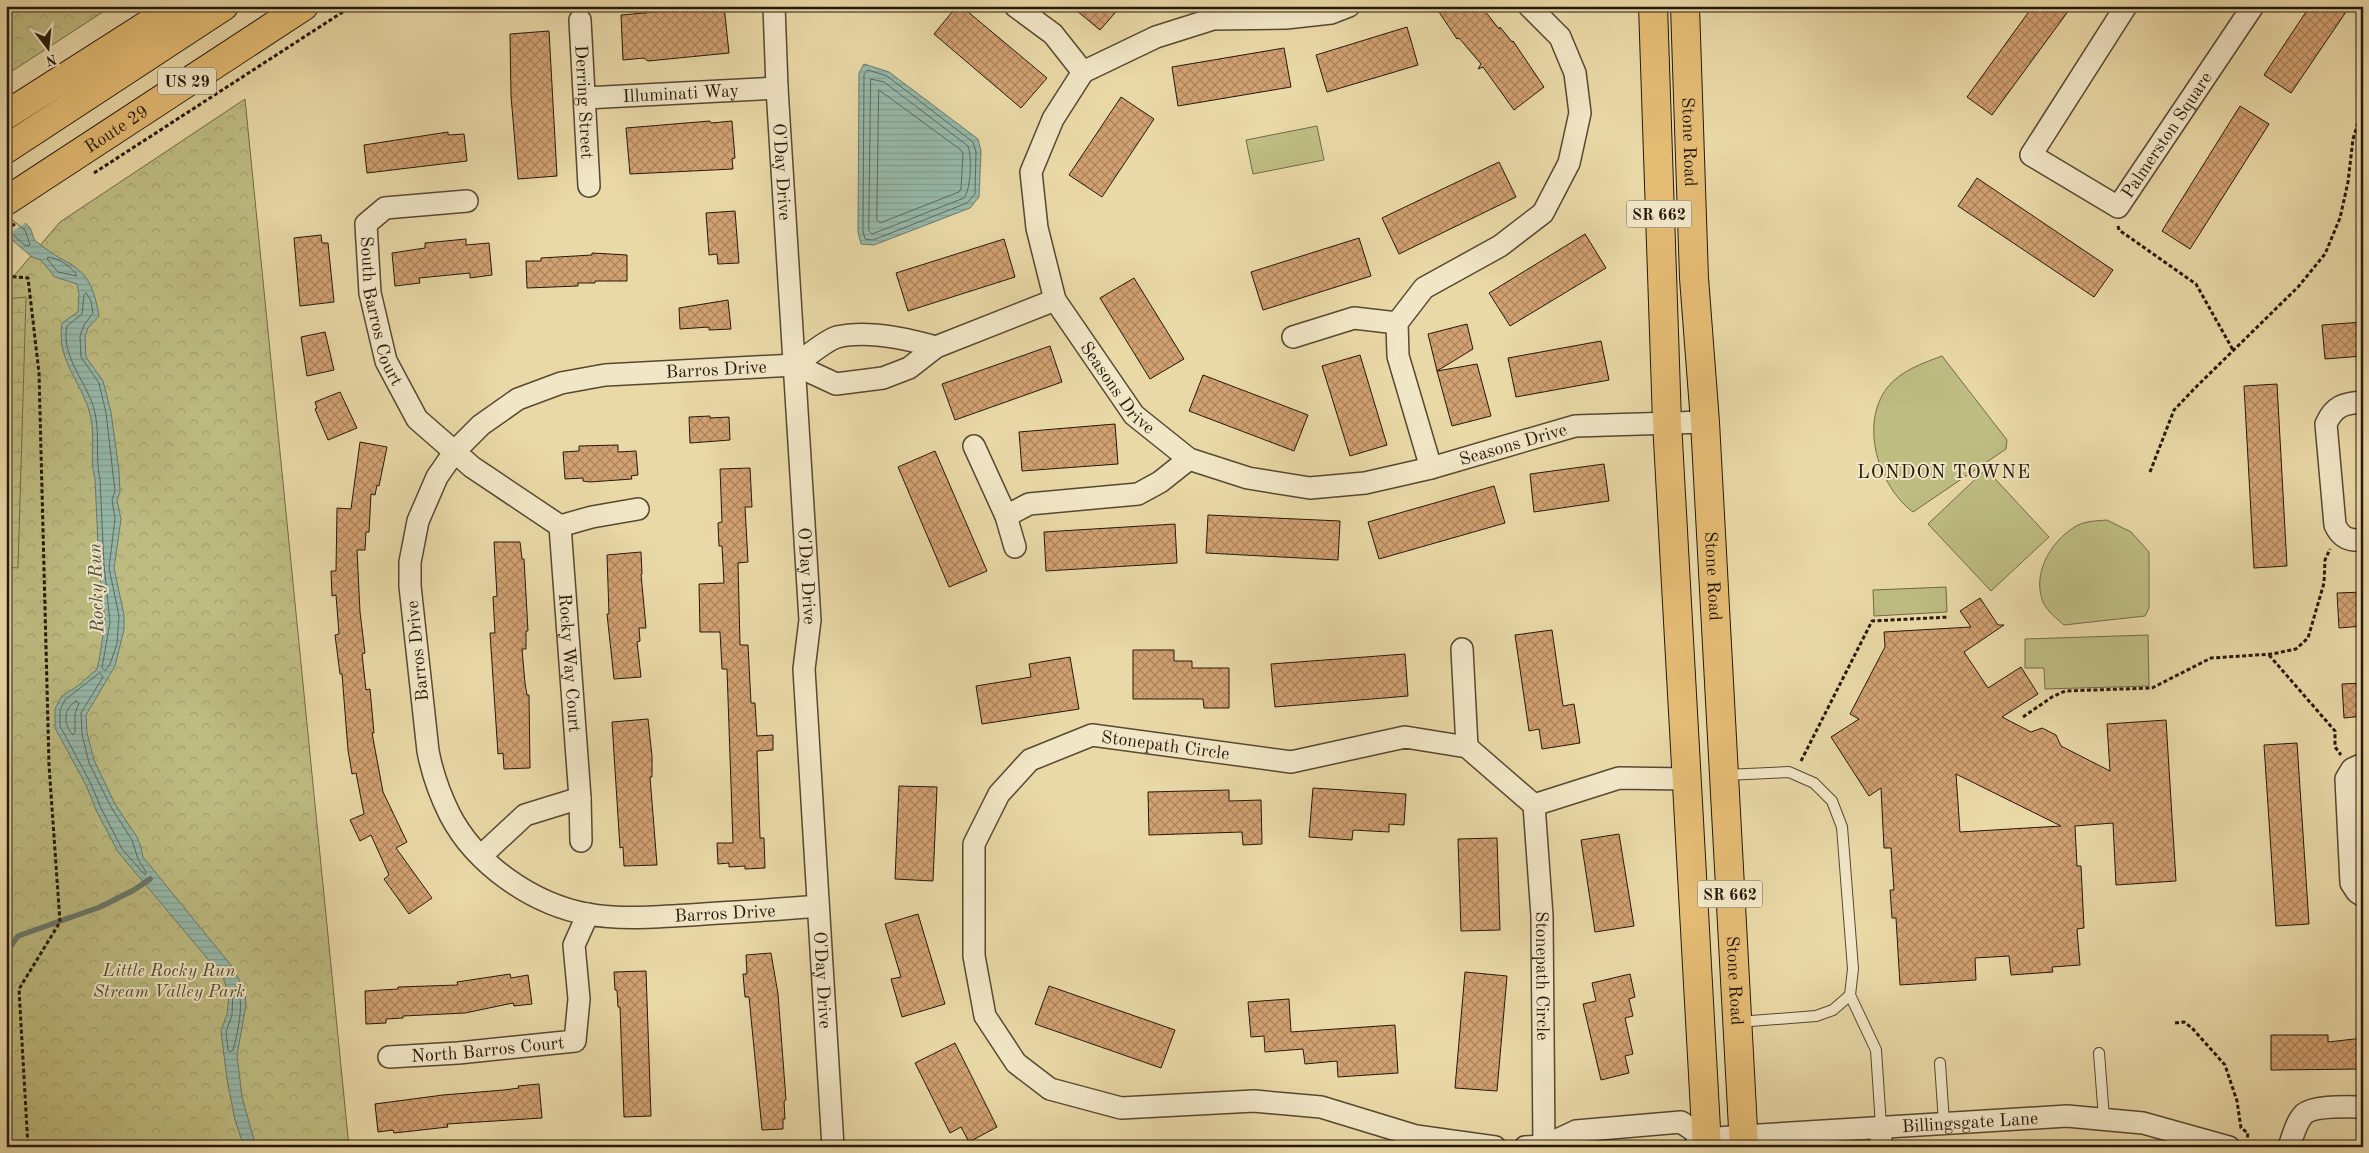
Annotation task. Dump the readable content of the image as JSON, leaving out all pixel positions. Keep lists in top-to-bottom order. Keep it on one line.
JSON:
{"streets":{"main road":["US 29","Route 29","Stone Road","SR 662"],"street":["Illuminati Way","Derring Street","Palmerston Square","O'Day Drive","South Barros Court","Barros Drive","Seasons Drive","Rocky Way Court","Stonepath Circle","North Barros Court","Billingsgate Lane"]},"crossings":[["Illuminati Way","Derring Street"],["Illuminati Way","O'Day Drive"],["Stone Road","Seasons Drive"],["Stone Road","Stonepath Circle"],["Stone Road","Billingsgate Lane"],["O'Day Drive","Barros Drive"],["South Barros Court","Barros Drive"],["Barros Drive","North Barros Court"],["Stonepath Circle","Billingsgate Lane"]],"districts":["LONDON TOWNE"],"water":["Rocky Run"],"parks":["Little Rocky Run Stream Valley Park"],"north":"bottom"}
